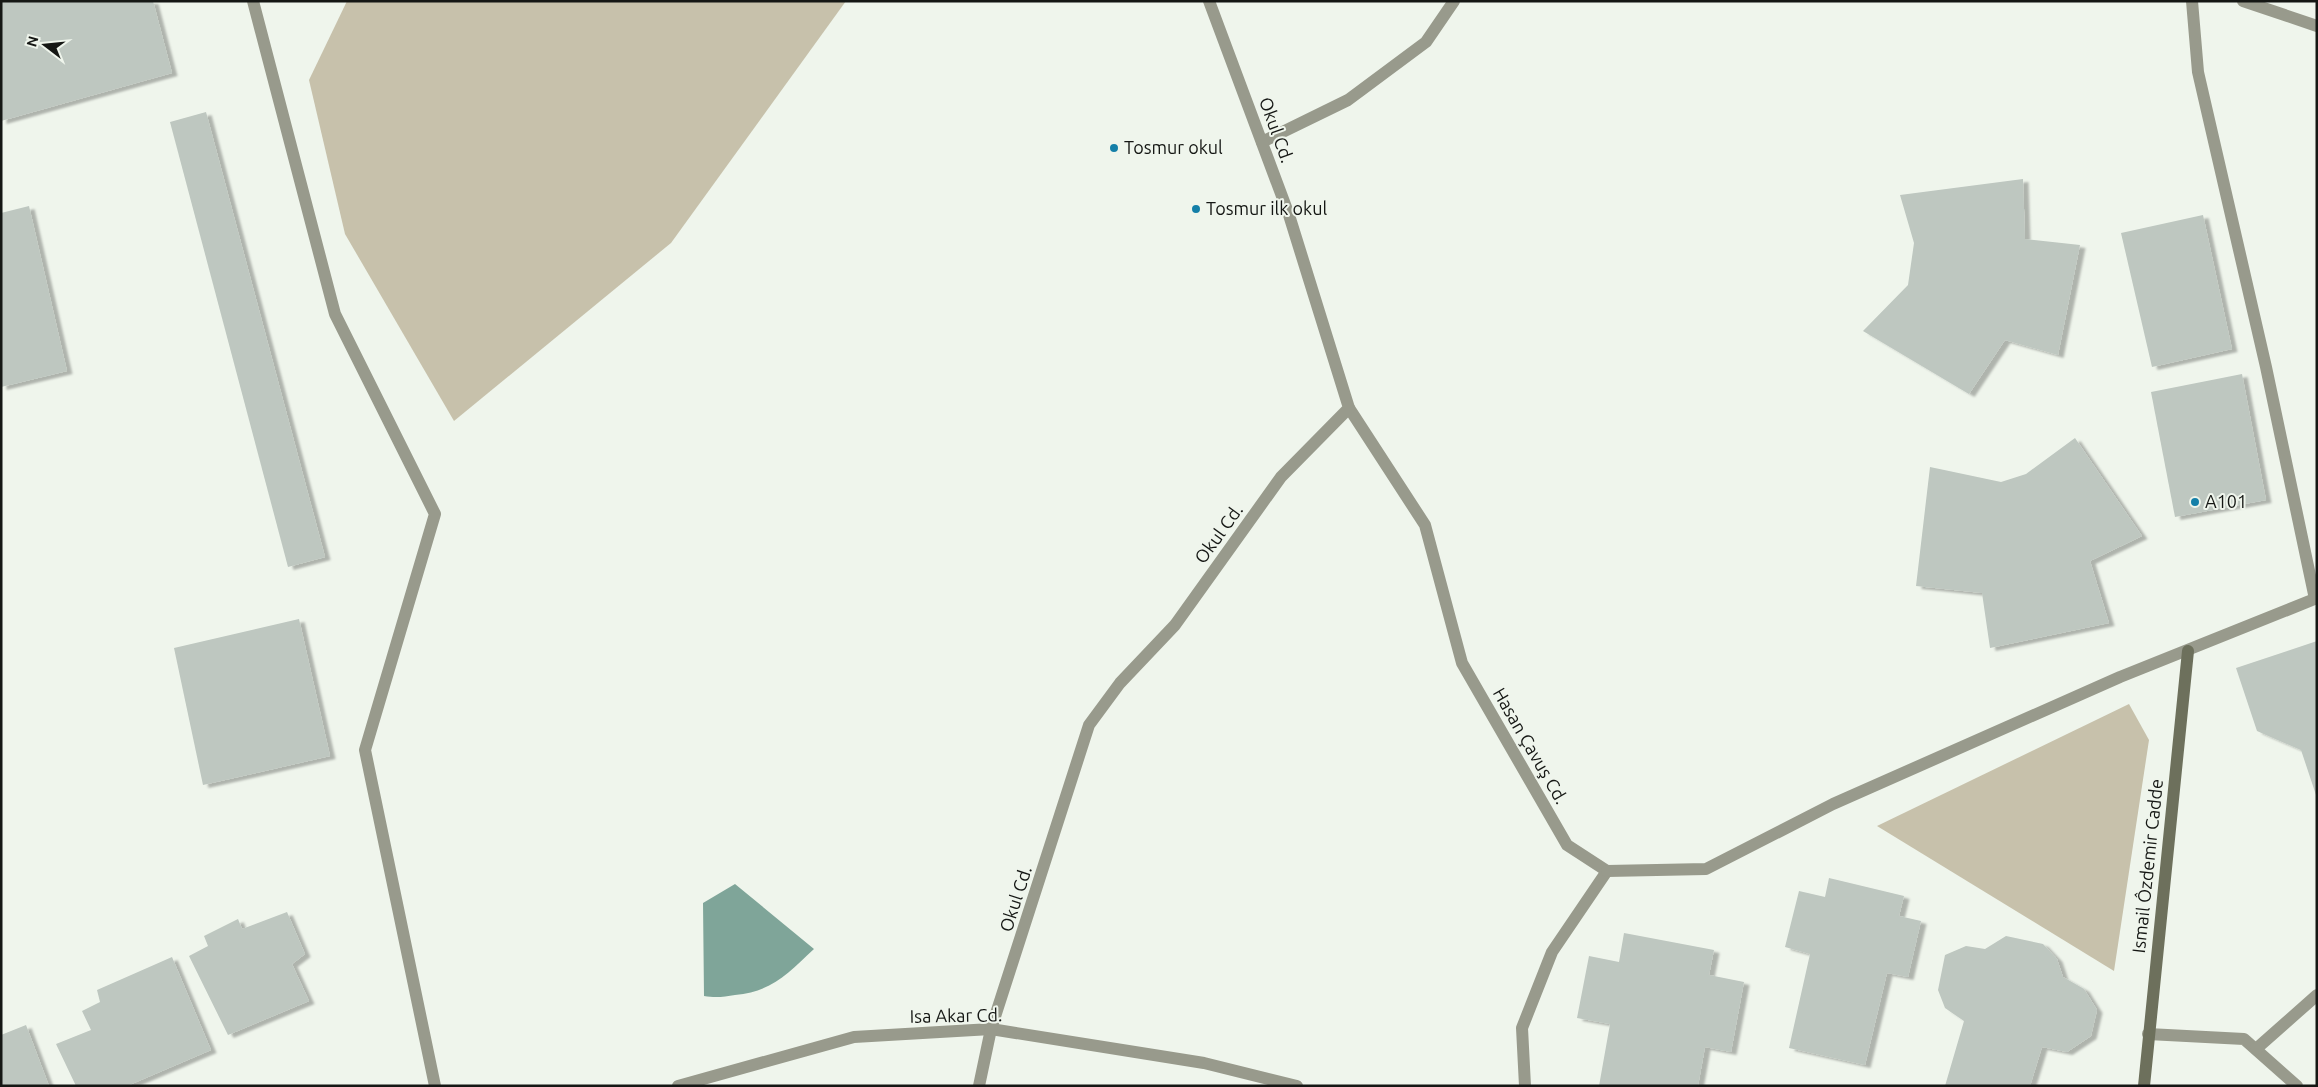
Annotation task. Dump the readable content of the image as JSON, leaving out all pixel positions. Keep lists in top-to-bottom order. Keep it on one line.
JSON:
{"streets":{"street":["Okul Cd.","Hasan Çavuş Cd.","Ismail Ôzdemir Cadde","Isa Akar Cd."]},"crossings":[["Okul Cd.","Hasan Çavuş Cd."],["Okul Cd.","Isa Akar Cd."]],"places":["Tosmur okul","Tosmur ilk okul","A101"],"north":"left"}
